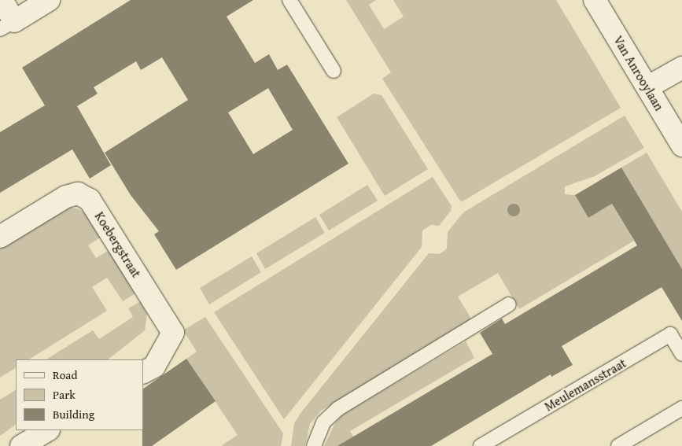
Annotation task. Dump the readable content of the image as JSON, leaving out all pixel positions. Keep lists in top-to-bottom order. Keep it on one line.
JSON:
{"streets":{"street":["Van Anrooylaan","Koebergstraat"],"lane":["Meulemansstraat"]},"legend":["Road","Park","Building"]}
